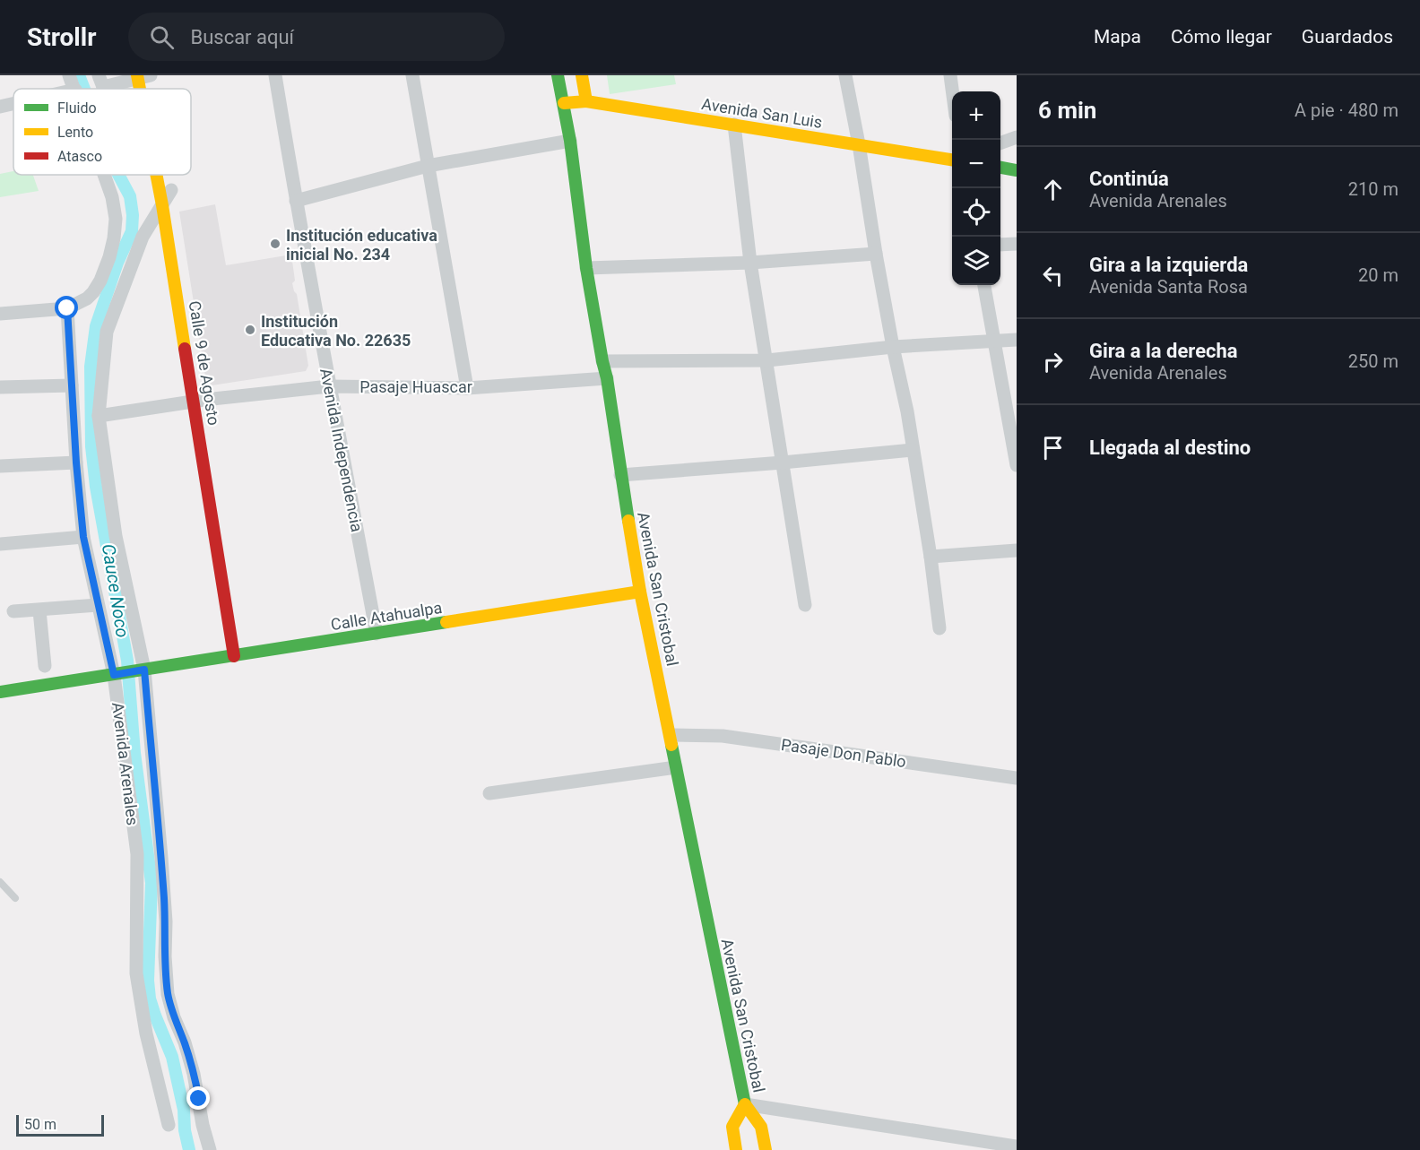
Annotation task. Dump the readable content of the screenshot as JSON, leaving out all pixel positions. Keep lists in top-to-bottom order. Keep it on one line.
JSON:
{"streets":{"main road":["Avenida San Luis","Calle 9 de Agosto","Avenida San Cristobal","Calle Atahualpa"],"street":["Pasaje Huascar","Avenida Independencia","Pasaje Don Pablo","Avenida Arenales"]},"crossings":[["Avenida San Luis","Avenida San Cristobal"],["Calle 9 de Agosto","Pasaje Huascar"],["Calle 9 de Agosto","Calle Atahualpa"],["Calle 9 de Agosto","Avenida Arenales"],["Pasaje Huascar","Avenida Independencia"],["Pasaje Huascar","Avenida San Cristobal"],["Pasaje Huascar","Avenida Arenales"],["Avenida Independencia","Calle Atahualpa"],["Avenida San Cristobal","Calle Atahualpa"],["Avenida San Cristobal","Pasaje Don Pablo"],["Calle Atahualpa","Avenida Arenales"]],"water":["Cauce Noco"],"places":["Institución educativa inicial No. 234","Institución Educativa No. 22635"],"legend":["Fluido","Lento","Atasco"],"scale_bar":"50 m","page":{"header":"Strollr","search":"Buscar aquí","nav":["Mapa","Cómo llegar","Guardados"],"heading":["6 min","A pie · 480 m"],"map_buttons":["+","−"],"list":[["Continúa","Avenida Arenales","210 m"],["Gira a la izquierda","Avenida Santa Rosa","20 m"],["Gira a la derecha","Avenida Arenales","250 m"],"Llegada al destino"],"scale":"50 m"}}
